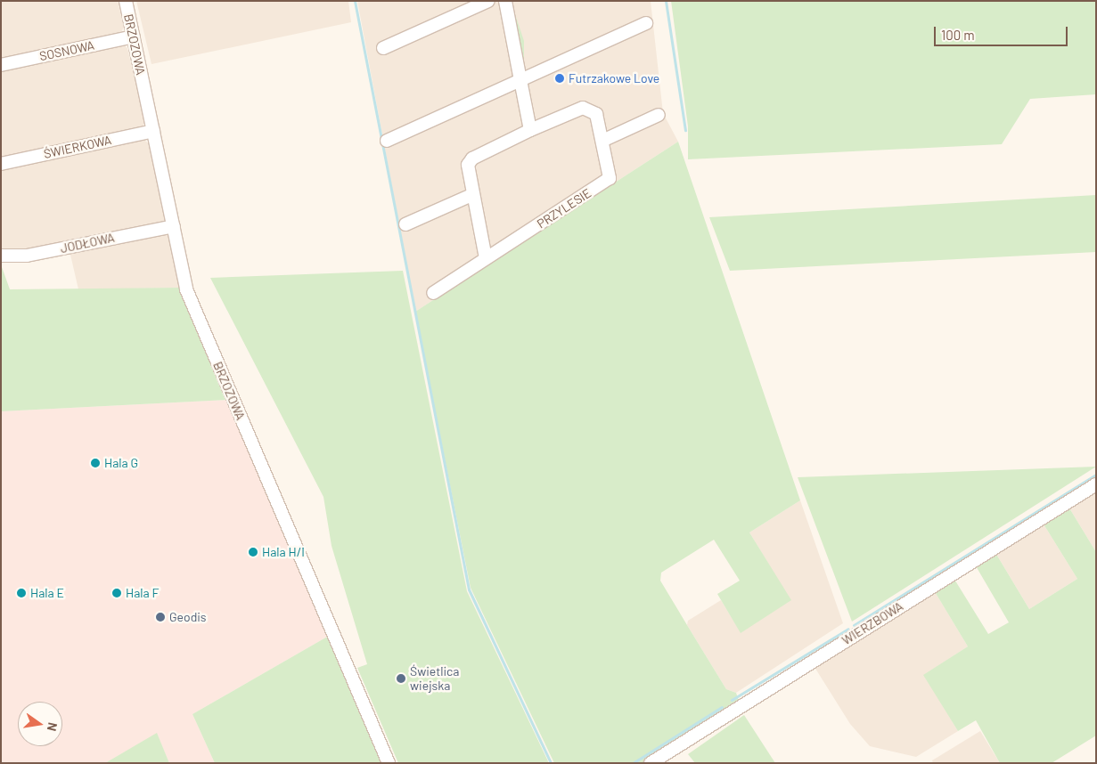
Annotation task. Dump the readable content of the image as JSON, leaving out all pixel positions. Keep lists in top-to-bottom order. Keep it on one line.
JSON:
{"streets":{"street":["BRZOZOWA","SOSNOWA","ŚWIERKOWA","PRZYLESIE","JODŁOWA","WIERZBOWA"]},"crossings":[["BRZOZOWA","SOSNOWA"],["BRZOZOWA","ŚWIERKOWA"],["BRZOZOWA","JODŁOWA"]],"places":["Futrzakowe Love","Hala G","Hala H/I","Hala E","Hala F","Geodis","Świetlica wiejska"],"scale_bar":"100 m","north":"right"}
